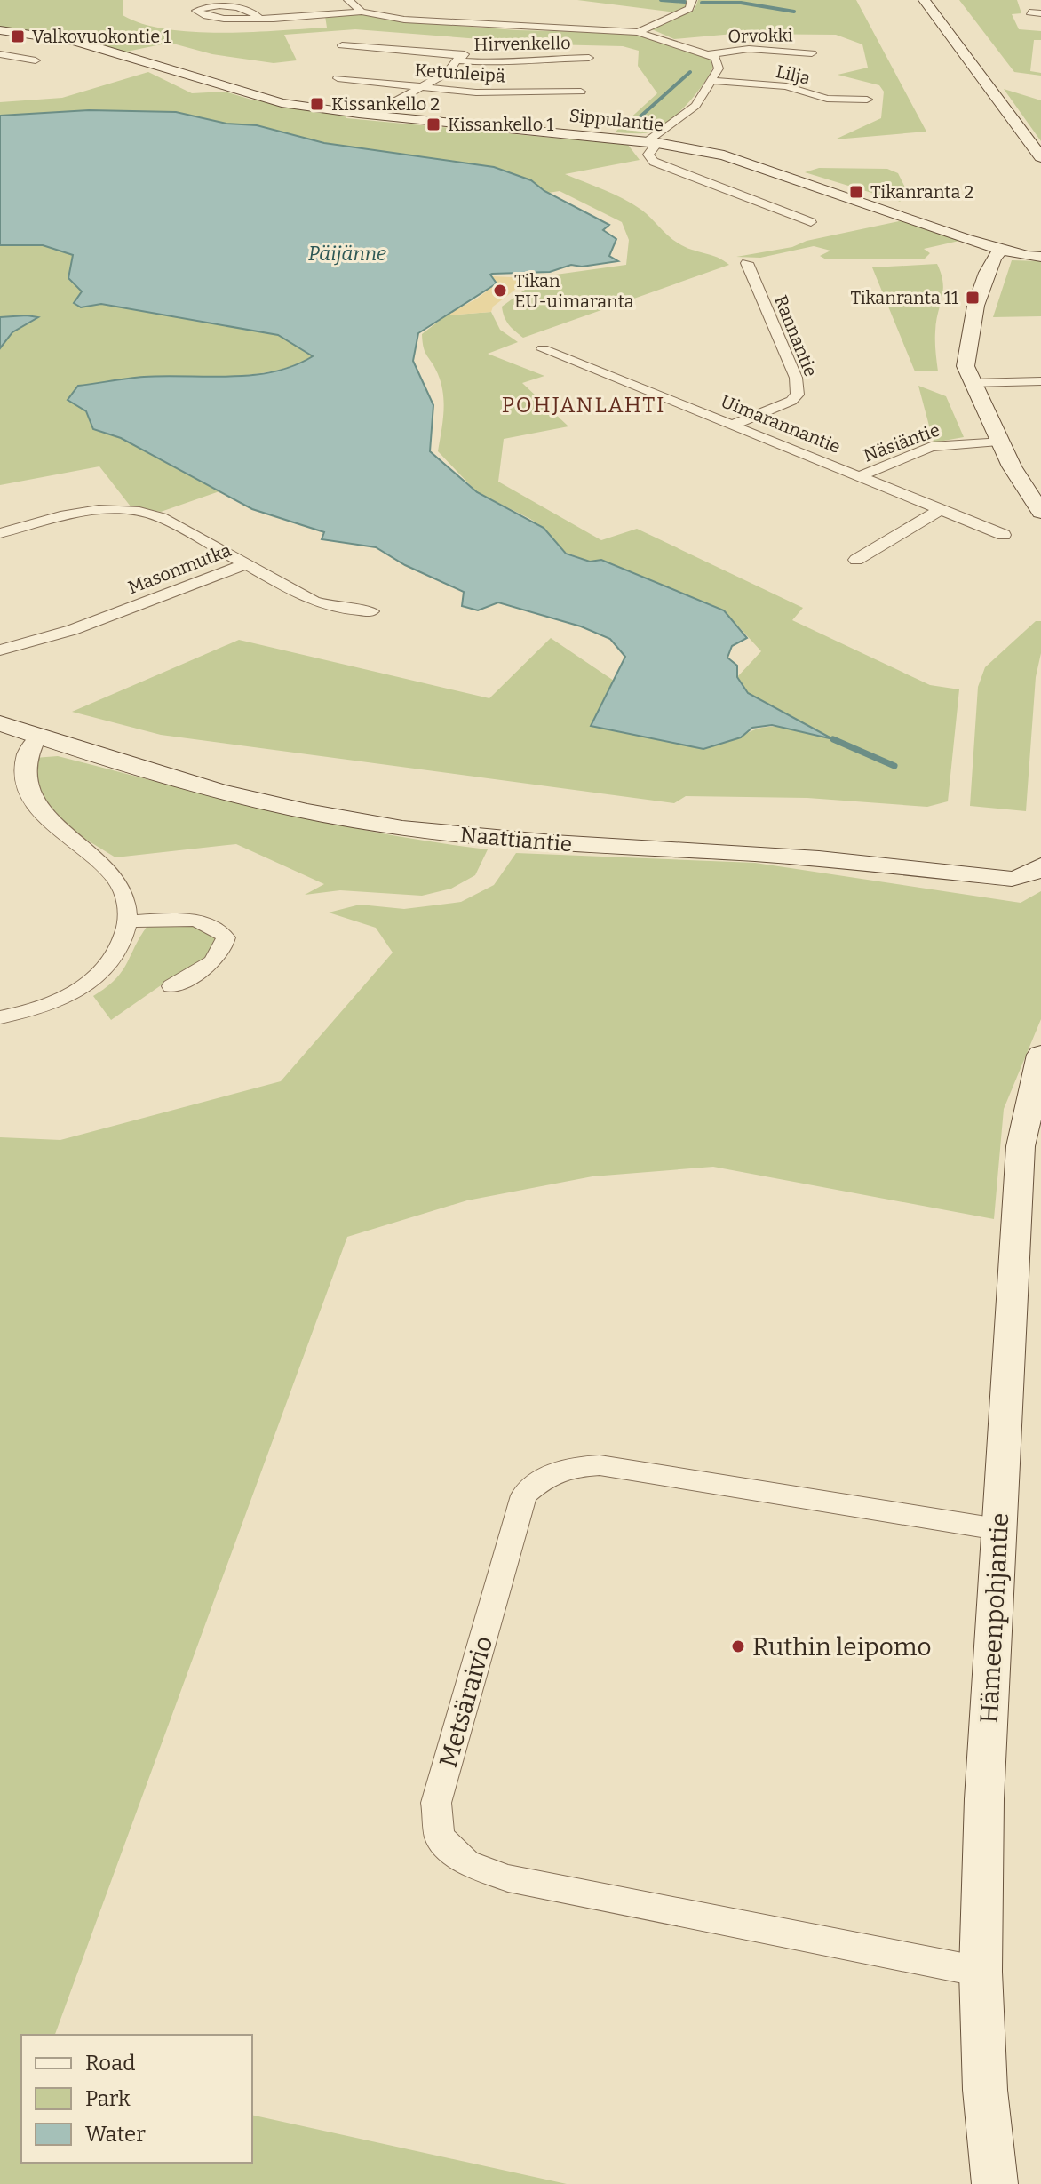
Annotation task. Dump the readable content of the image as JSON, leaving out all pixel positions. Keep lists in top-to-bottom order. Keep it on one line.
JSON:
{"streets":{"street":["Orvokki","Hirvenkello","Ketunleipä","Lilja","Sippulantie","Rannantie","Uimarannantie","Näsiäntie","Masonmutka","Naattiantie","Hämeenpohjantie","Metsäraivio"]},"crossings":[["Rannantie","Uimarannantie"],["Uimarannantie","Näsiäntie"],["Hämeenpohjantie","Metsäraivio"]],"districts":["POHJANLAHTI"],"water":["Päijänne"],"places":{"transit":["Valkovuokontie 1","Kissankello 2","Kissankello 1","Tikanranta 2","Tikanranta 11"],"other":["Tikan EU-uimaranta","Ruthin leipomo"]},"legend":["Road","Park","Water"]}
